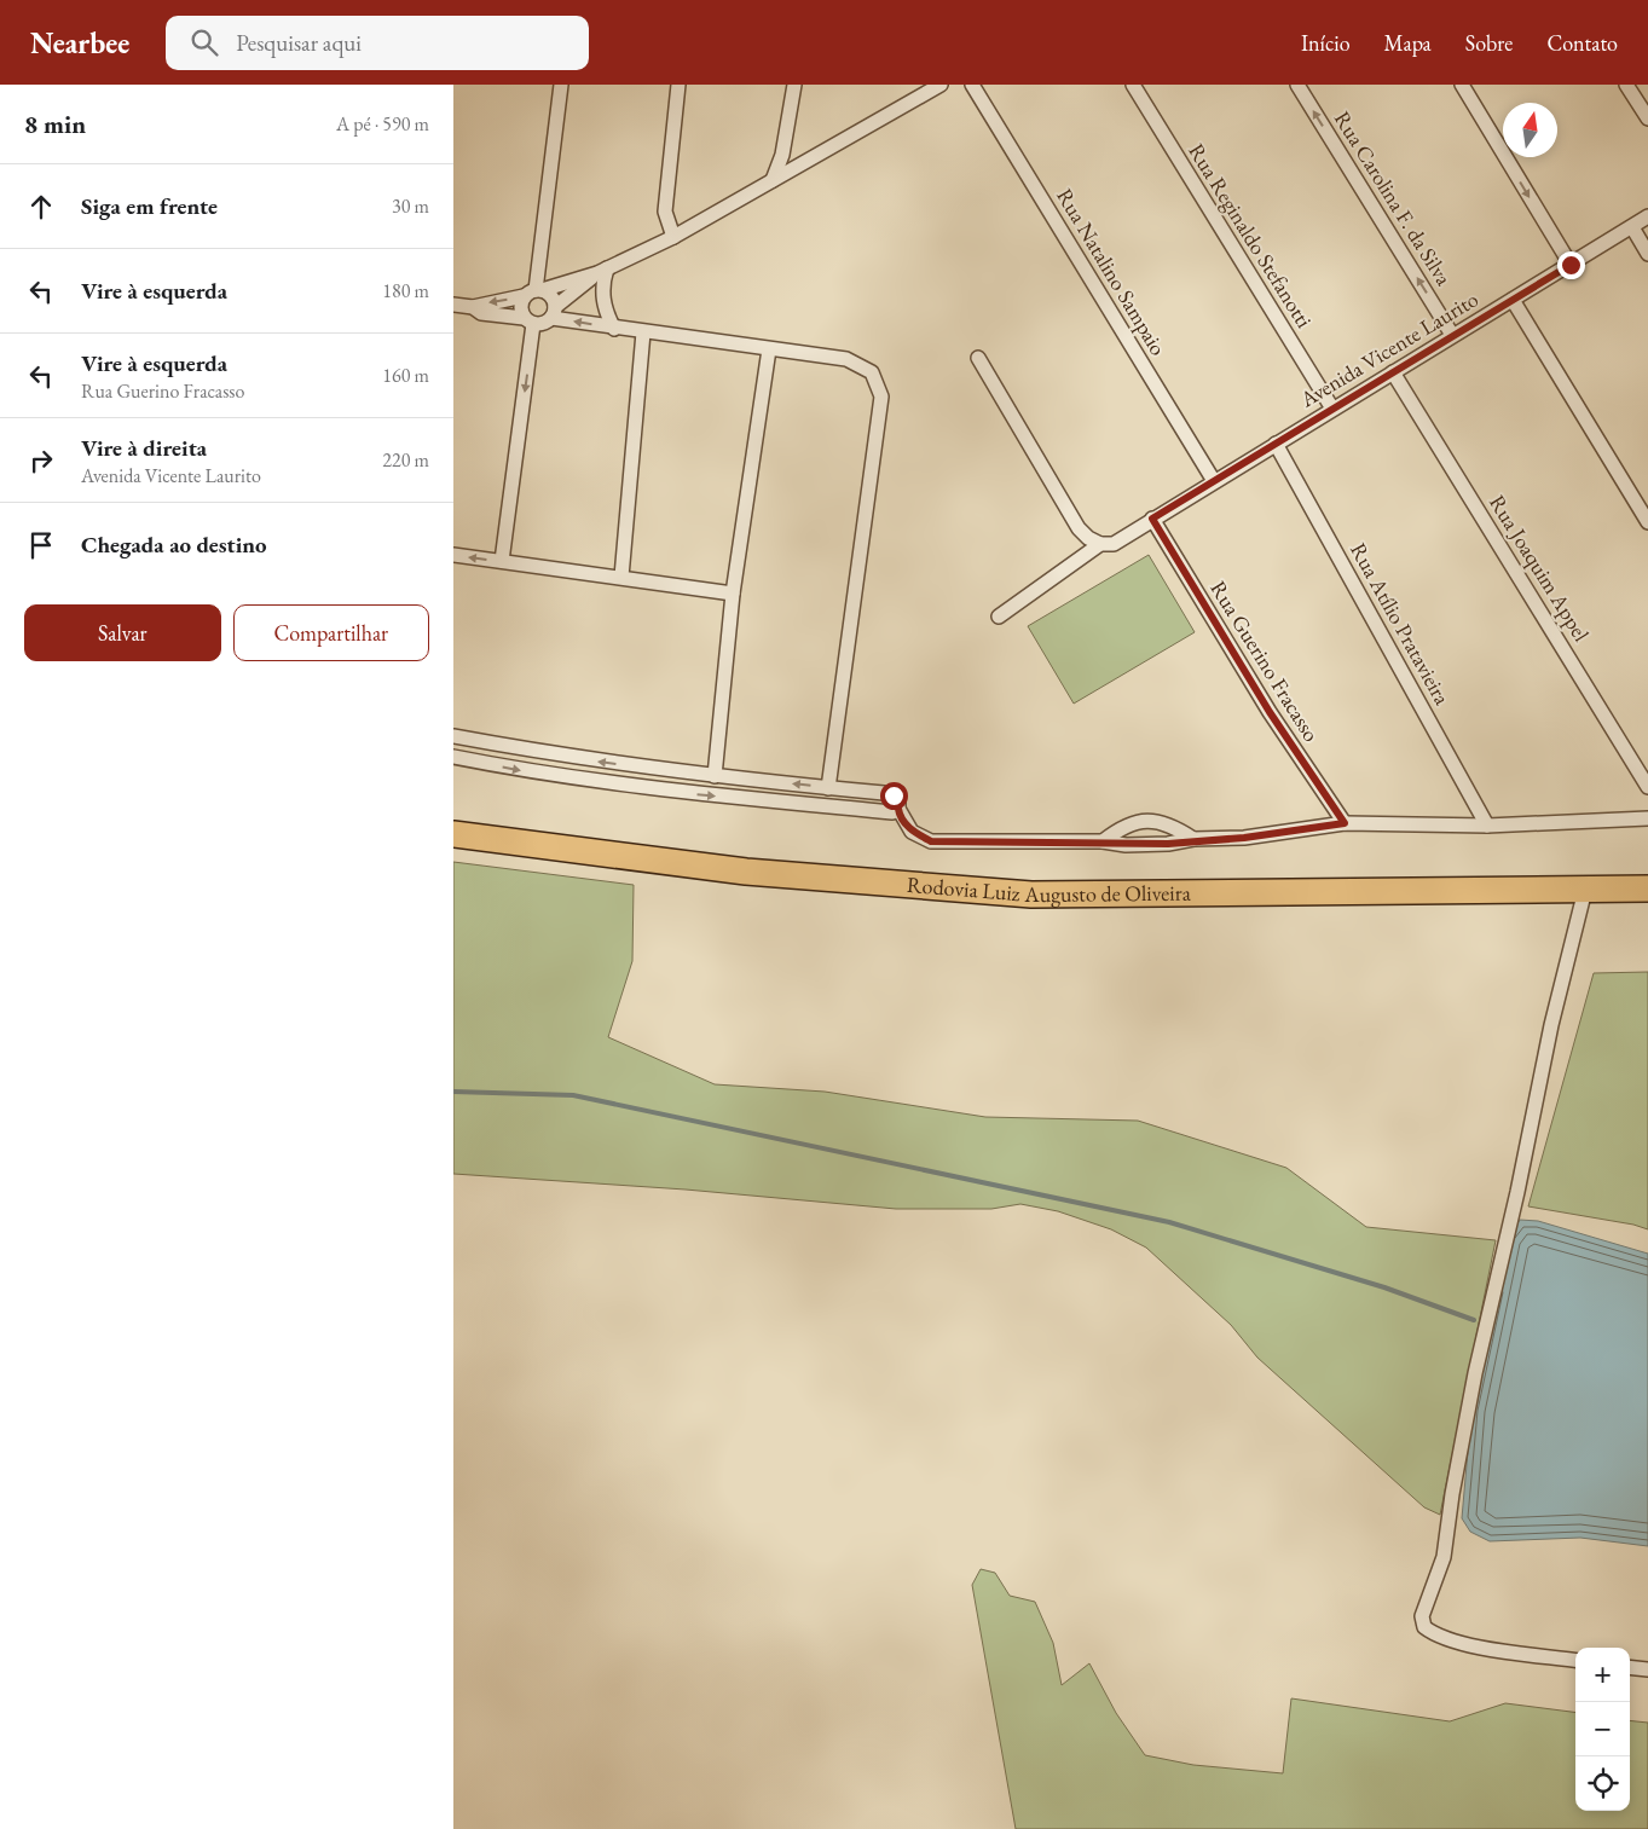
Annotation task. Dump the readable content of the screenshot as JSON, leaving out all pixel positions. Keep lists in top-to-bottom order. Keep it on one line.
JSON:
{"streets":{"highway":["Rodovia Luiz Augusto de Oliveira"],"street":["Rua Carolina F. da Silva","Rua Reginaldo Stefanotti","Rua Natalino Sampaio","Avenida Vicente Laurito","Rua Joaquim Appel","Rua Atílio Pratavieira","Rua Guerino Fracasso"]},"crossings":[["Rua Carolina F. da Silva","Avenida Vicente Laurito"],["Rua Reginaldo Stefanotti","Avenida Vicente Laurito"],["Rua Natalino Sampaio","Avenida Vicente Laurito"],["Avenida Vicente Laurito","Rua Joaquim Appel"],["Avenida Vicente Laurito","Rua Atílio Pratavieira"],["Avenida Vicente Laurito","Rua Guerino Fracasso"]],"one_way":["Rua Carolina F. da Silva"],"north":"top","page":{"header":"Nearbee","search":"Pesquisar aqui","nav":["Início","Mapa","Sobre","Contato"],"heading":["8 min","A pé · 590 m"],"list":[["Siga em frente","30 m"],["Vire à esquerda","180 m"],["Vire à esquerda","Rua Guerino Fracasso","160 m"],["Vire à direita","Avenida Vicente Laurito","220 m"],"Chegada ao destino"],"buttons":["Salvar","Compartilhar"],"map_buttons":["+","−"]}}
